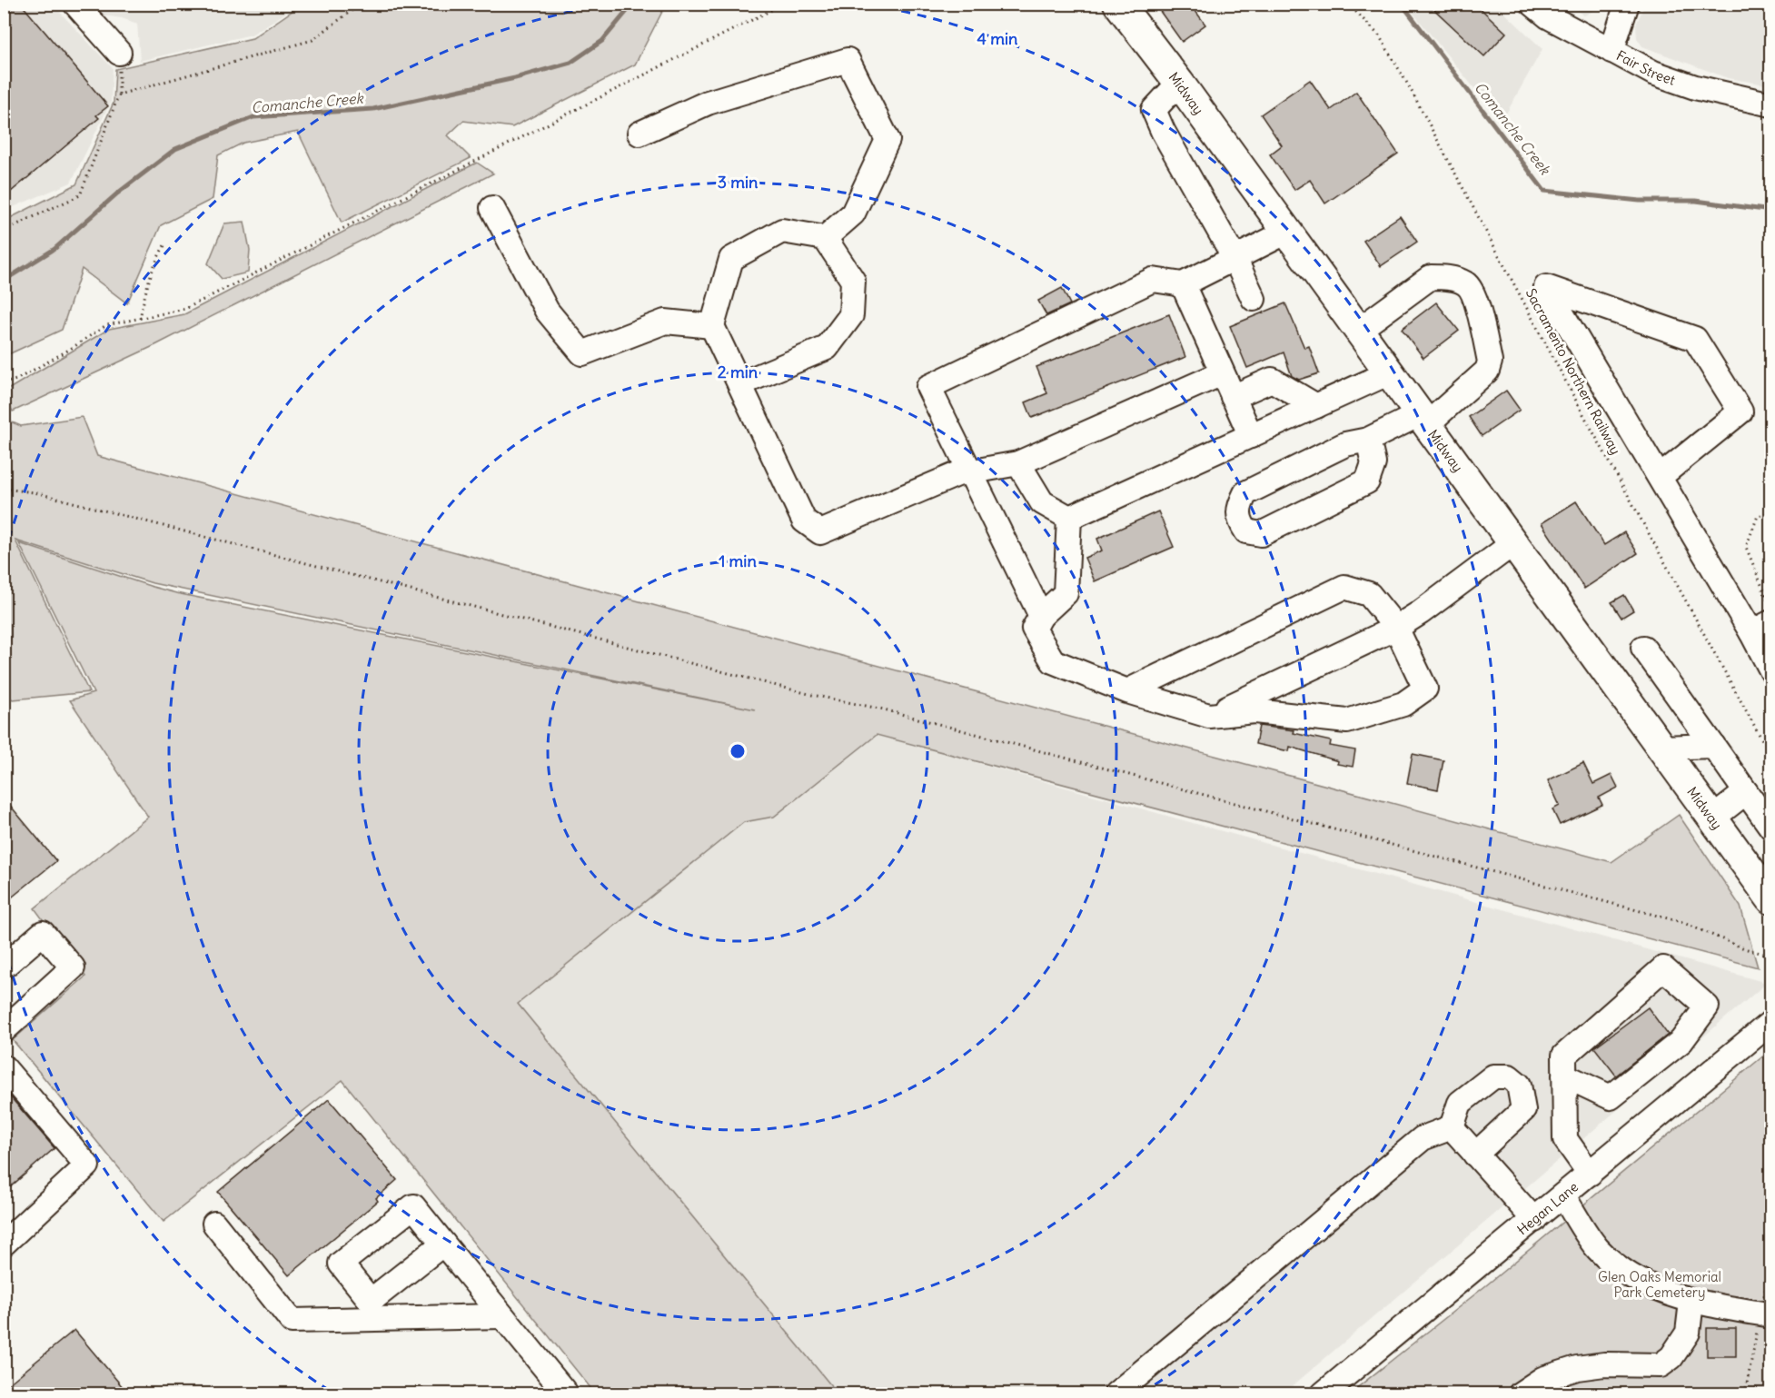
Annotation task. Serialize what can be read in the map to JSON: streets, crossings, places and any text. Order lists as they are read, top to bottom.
{
  "streets": {
    "main road": ["Midway"],
    "street": ["Fair Street", "Hegan Lane"],
    "path": ["Sacramento Northern Railway"]
  },
  "water": ["Comanche Creek"],
  "parks": ["Glen Oaks Memorial Park Cemetery"],
  "rings": [
    "4 min",
    "3 min",
    "2 min",
    "1 min"
  ]
}
